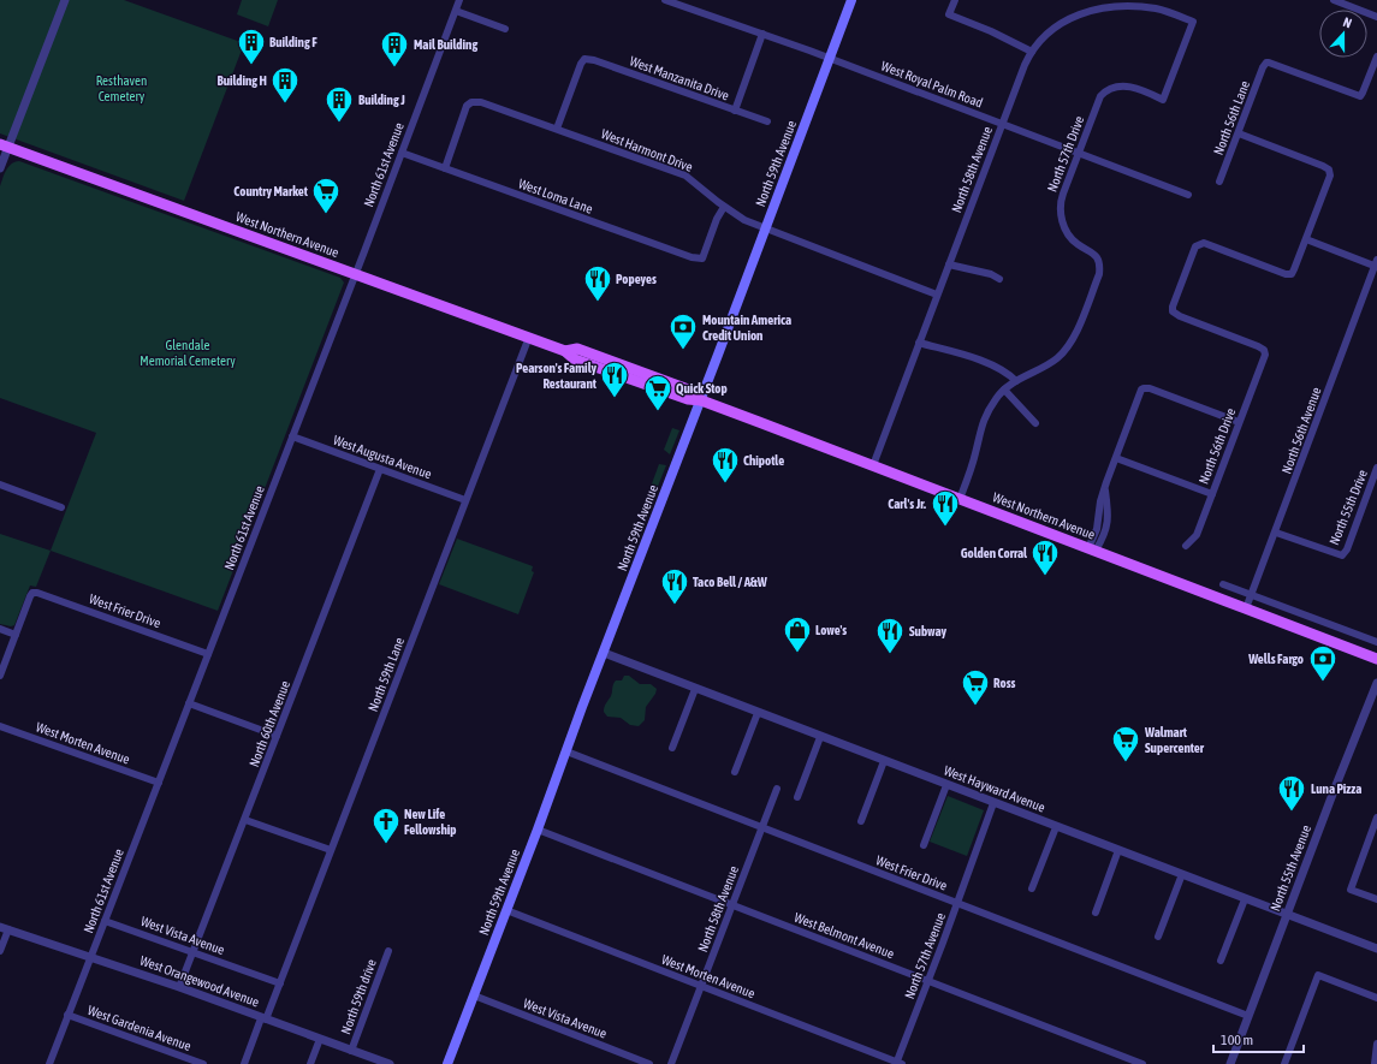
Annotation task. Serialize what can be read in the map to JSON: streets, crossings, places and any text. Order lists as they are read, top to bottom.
{
  "streets": {
    "main road": ["North 59th Avenue", "West Northern Avenue"],
    "street": [
      "West Manzanita Drive",
      "West Royal Palm Road",
      "North 56th Lane",
      "West Harmont Drive",
      "North 57th Drive",
      "North 61st Avenue",
      "North 58th Avenue",
      "West Loma Lane",
      "North 56th Avenue",
      "North 56th Drive",
      "West Augusta Avenue",
      "North 55th Drive",
      "West Frier Drive",
      "North 59th Lane",
      "North 60th Avenue",
      "West Morten Avenue",
      "West Hayward Avenue",
      "North 55th Avenue",
      "West Vista Avenue",
      "West Belmont Avenue",
      "North 57th Avenue",
      "West Orangewood Avenue",
      "North 59th drive",
      "West Gardenia Avenue"
    ]
  },
  "crossings": [
    ["West Manzanita Drive", "West Harmont Drive"],
    ["West Royal Palm Road", "North 57th Drive"],
    ["West Royal Palm Road", "North 59th Avenue"],
    ["West Royal Palm Road", "North 58th Avenue"],
    ["West Harmont Drive", "North 59th Avenue"],
    ["West Harmont Drive", "North 58th Avenue"],
    ["West Harmont Drive", "West Loma Lane"],
    ["North 57th Drive", "North 58th Avenue"],
    ["North 57th Drive", "West Northern Avenue"],
    ["North 59th Avenue", "West Northern Avenue"],
    ["North 59th Avenue", "West Frier Drive"],
    ["North 59th Avenue", "West Morten Avenue"],
    ["North 59th Avenue", "West Hayward Avenue"],
    ["North 59th Avenue", "West Vista Avenue"],
    ["North 59th Avenue", "West Belmont Avenue"],
    ["North 61st Avenue", "West Loma Lane"],
    ["North 61st Avenue", "West Northern Avenue"],
    ["North 61st Avenue", "West Augusta Avenue"],
    ["North 61st Avenue", "West Frier Drive"],
    ["North 61st Avenue", "West Morten Avenue"],
    ["North 61st Avenue", "West Vista Avenue"],
    ["North 61st Avenue", "West Orangewood Avenue"],
    ["North 61st Avenue", "West Gardenia Avenue"],
    ["North 58th Avenue", "West Northern Avenue"],
    ["North 58th Avenue", "West Frier Drive"],
    ["North 58th Avenue", "West Morten Avenue"],
    ["North 58th Avenue", "West Belmont Avenue"],
    ["West Northern Avenue", "North 56th Avenue"],
    ["West Northern Avenue", "North 59th Lane"],
    ["North 56th Avenue", "North 55th Drive"],
    ["West Augusta Avenue", "North 59th Lane"],
    ["West Augusta Avenue", "North 60th Avenue"],
    ["West Frier Drive", "North 55th Avenue"],
    ["West Frier Drive", "North 57th Avenue"],
    ["North 59th Lane", "West Vista Avenue"],
    ["North 59th Lane", "West Orangewood Avenue"],
    ["North 60th Avenue", "West Vista Avenue"],
    ["North 60th Avenue", "West Orangewood Avenue"],
    ["West Morten Avenue", "North 57th Avenue"],
    ["West Hayward Avenue", "North 55th Avenue"],
    ["West Hayward Avenue", "North 57th Avenue"],
    ["West Belmont Avenue", "North 57th Avenue"],
    ["West Orangewood Avenue", "North 59th drive"]
  ],
  "parks": ["Resthaven Cemetery", "Glendale Memorial Cemetery"],
  "places": {
    "building": [
      "Building F",
      "Mail Building",
      "Building H",
      "Building J"
    ],
    "supermarket": [
      "Country Market",
      "Quick Stop",
      "Ross",
      "Walmart Supercenter"
    ],
    "restaurant": [
      "Popeyes",
      "Pearson's Family Restaurant",
      "Chipotle",
      "Carl's Jr.",
      "Golden Corral",
      "Taco Bell / A&W",
      "Subway",
      "Luna Pizza"
    ],
    "bank": ["Mountain America Credit Union", "Wells Fargo"],
    "shop": ["Lowe's"],
    "church": ["New Life Fellowship"]
  },
  "scale_bar": "100 m",
  "north": "top"
}
